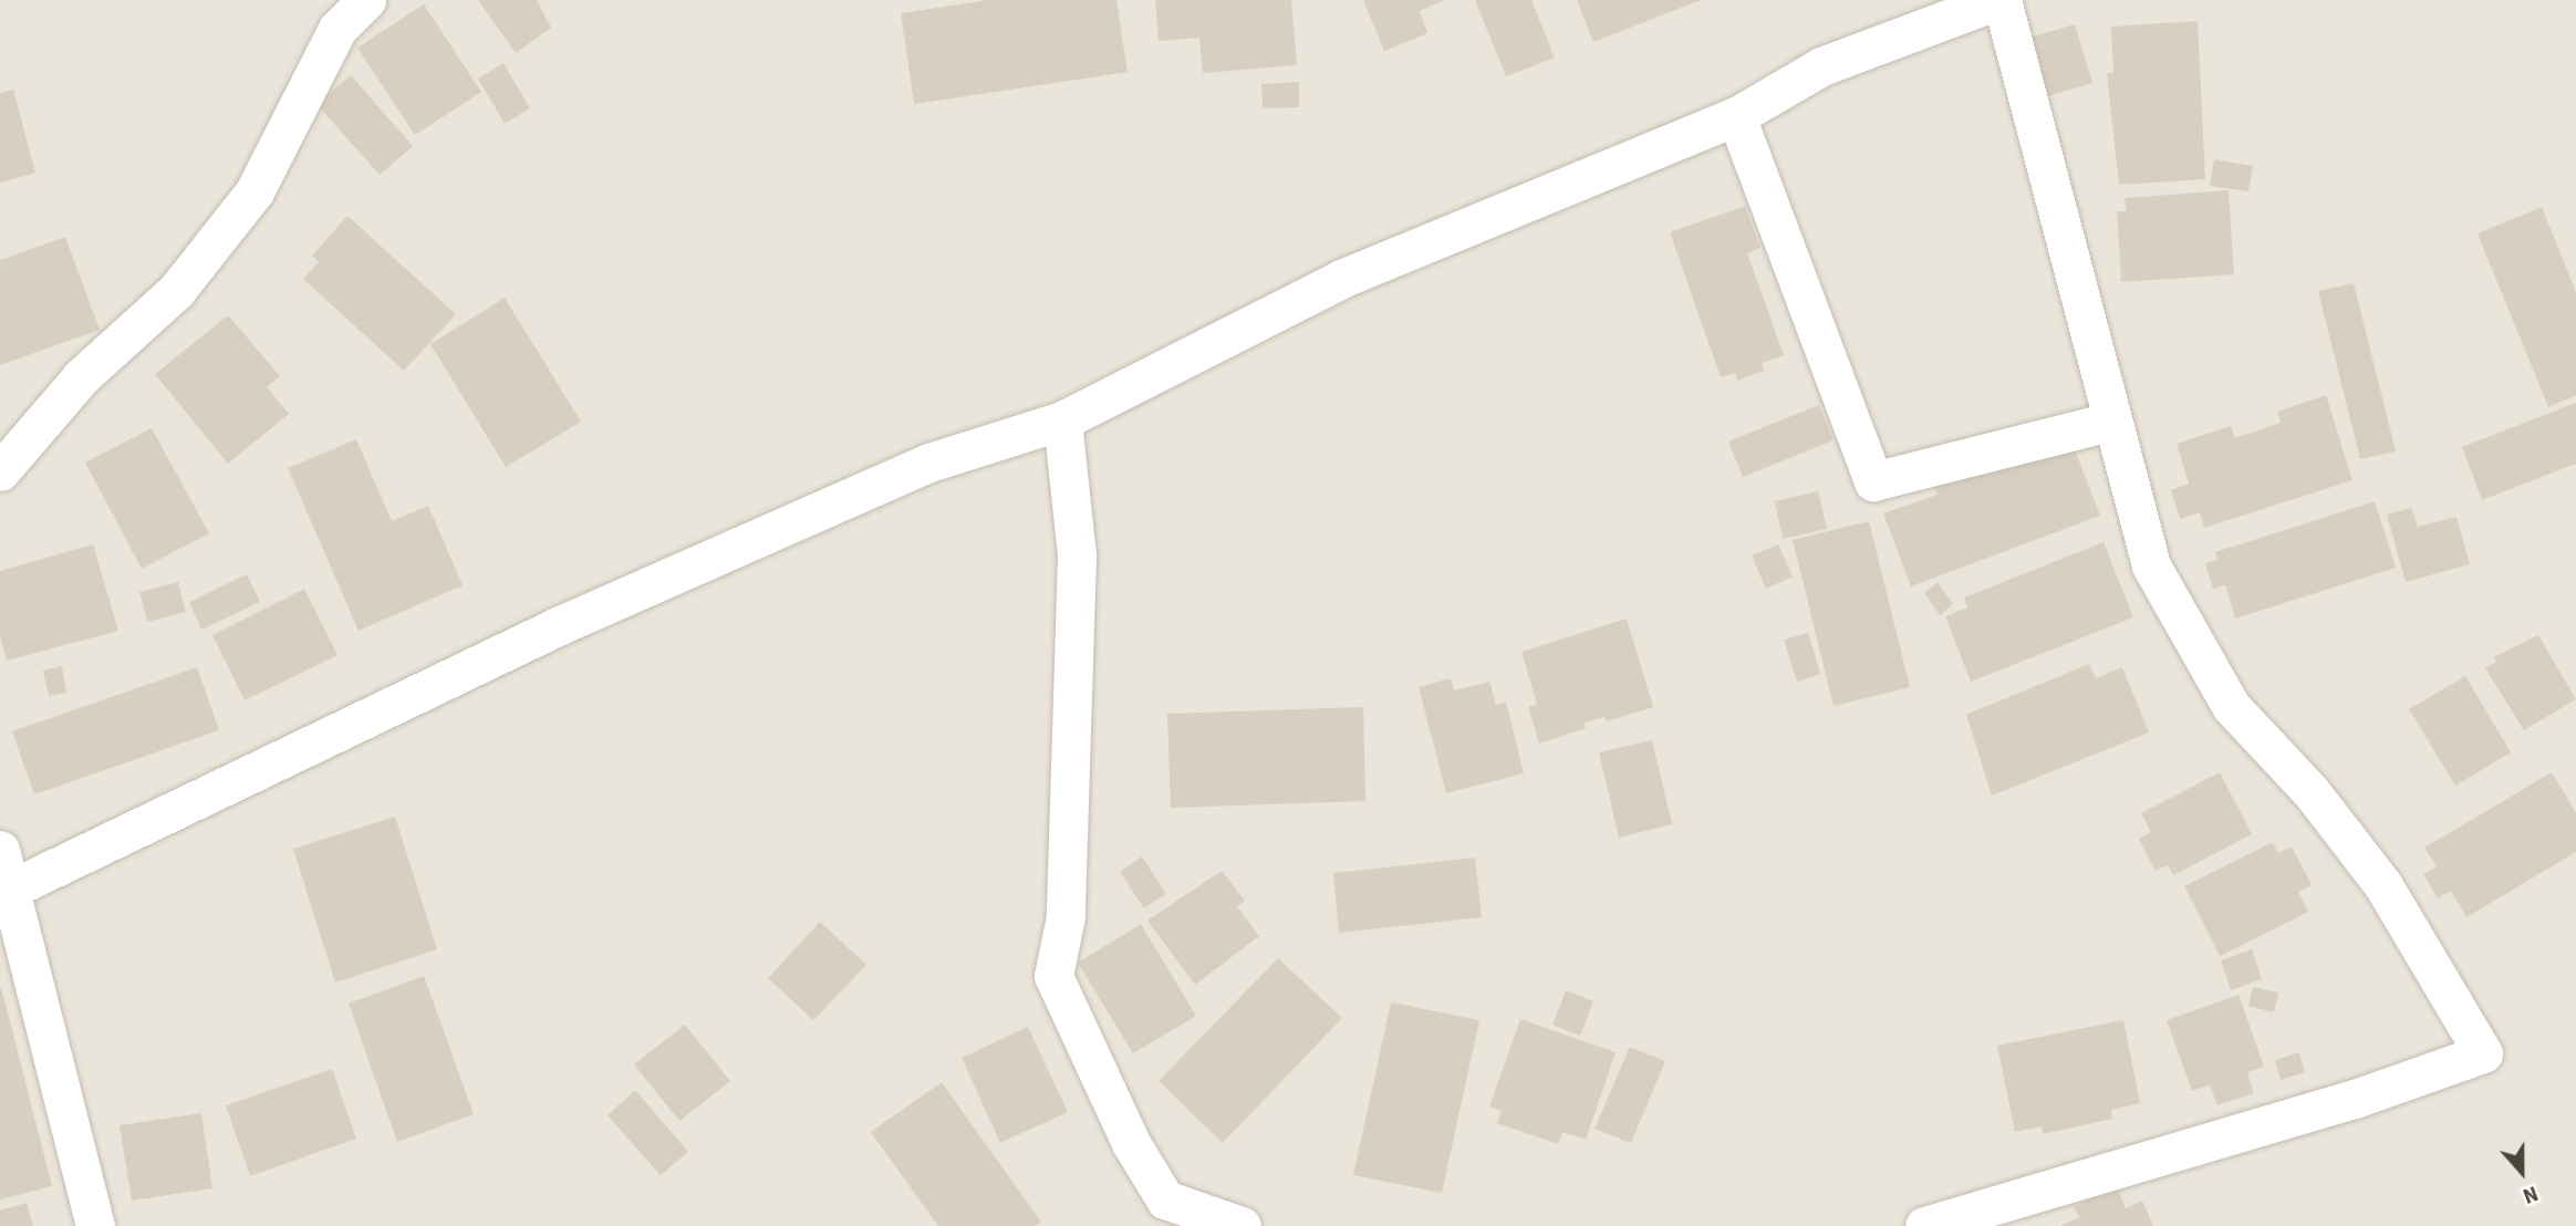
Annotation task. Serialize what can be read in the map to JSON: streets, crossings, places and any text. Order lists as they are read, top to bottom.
{
  "north": "bottom"
}
